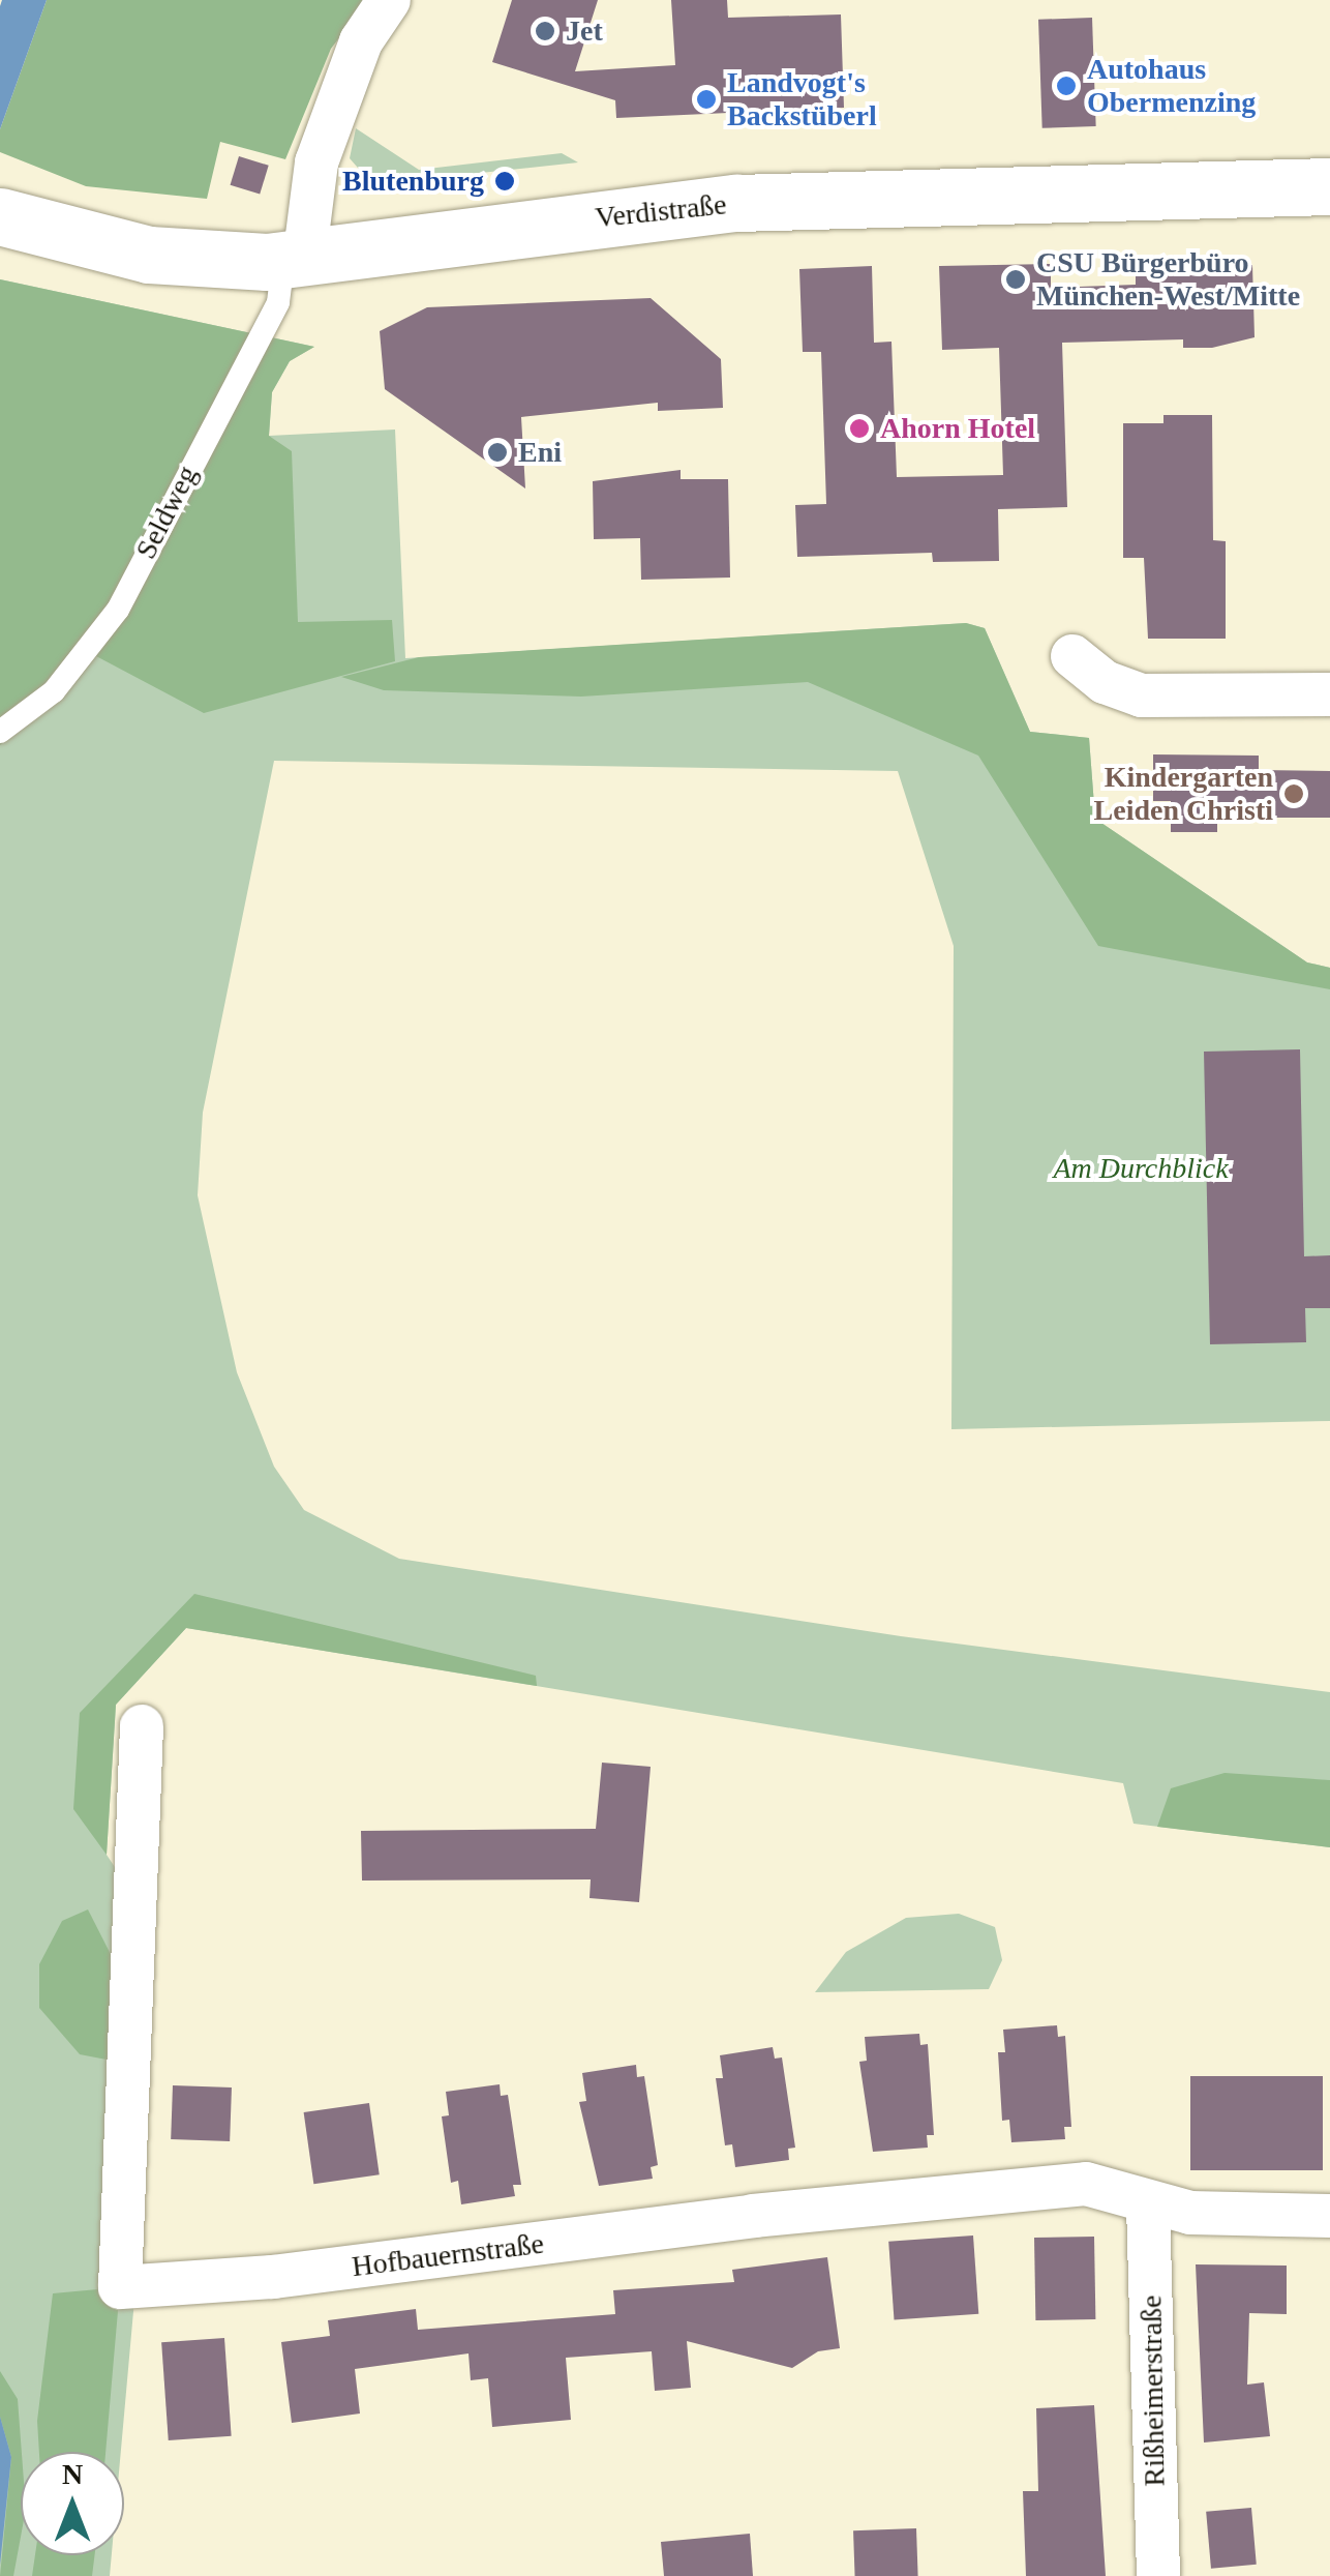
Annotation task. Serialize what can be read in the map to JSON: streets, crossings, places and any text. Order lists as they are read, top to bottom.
{
  "streets": {
    "main road": ["Verdistraße"],
    "street": ["Hofbauernstraße", "Rißheimerstraße"],
    "lane": ["Seldweg"]
  },
  "crossings": [
    ["Verdistraße", "Seldweg"],
    ["Hofbauernstraße", "Rißheimerstraße"]
  ],
  "parks": ["Am Durchblick"],
  "places": [
    "Jet",
    "Autohaus Obermenzing",
    "Landvogt's Backstüberl",
    "Blutenburg",
    "CSU Bürgerbüro München-West/Mitte",
    "Ahorn Hotel",
    "Eni",
    "Kindergarten Leiden Christi"
  ],
  "north": "top"
}
